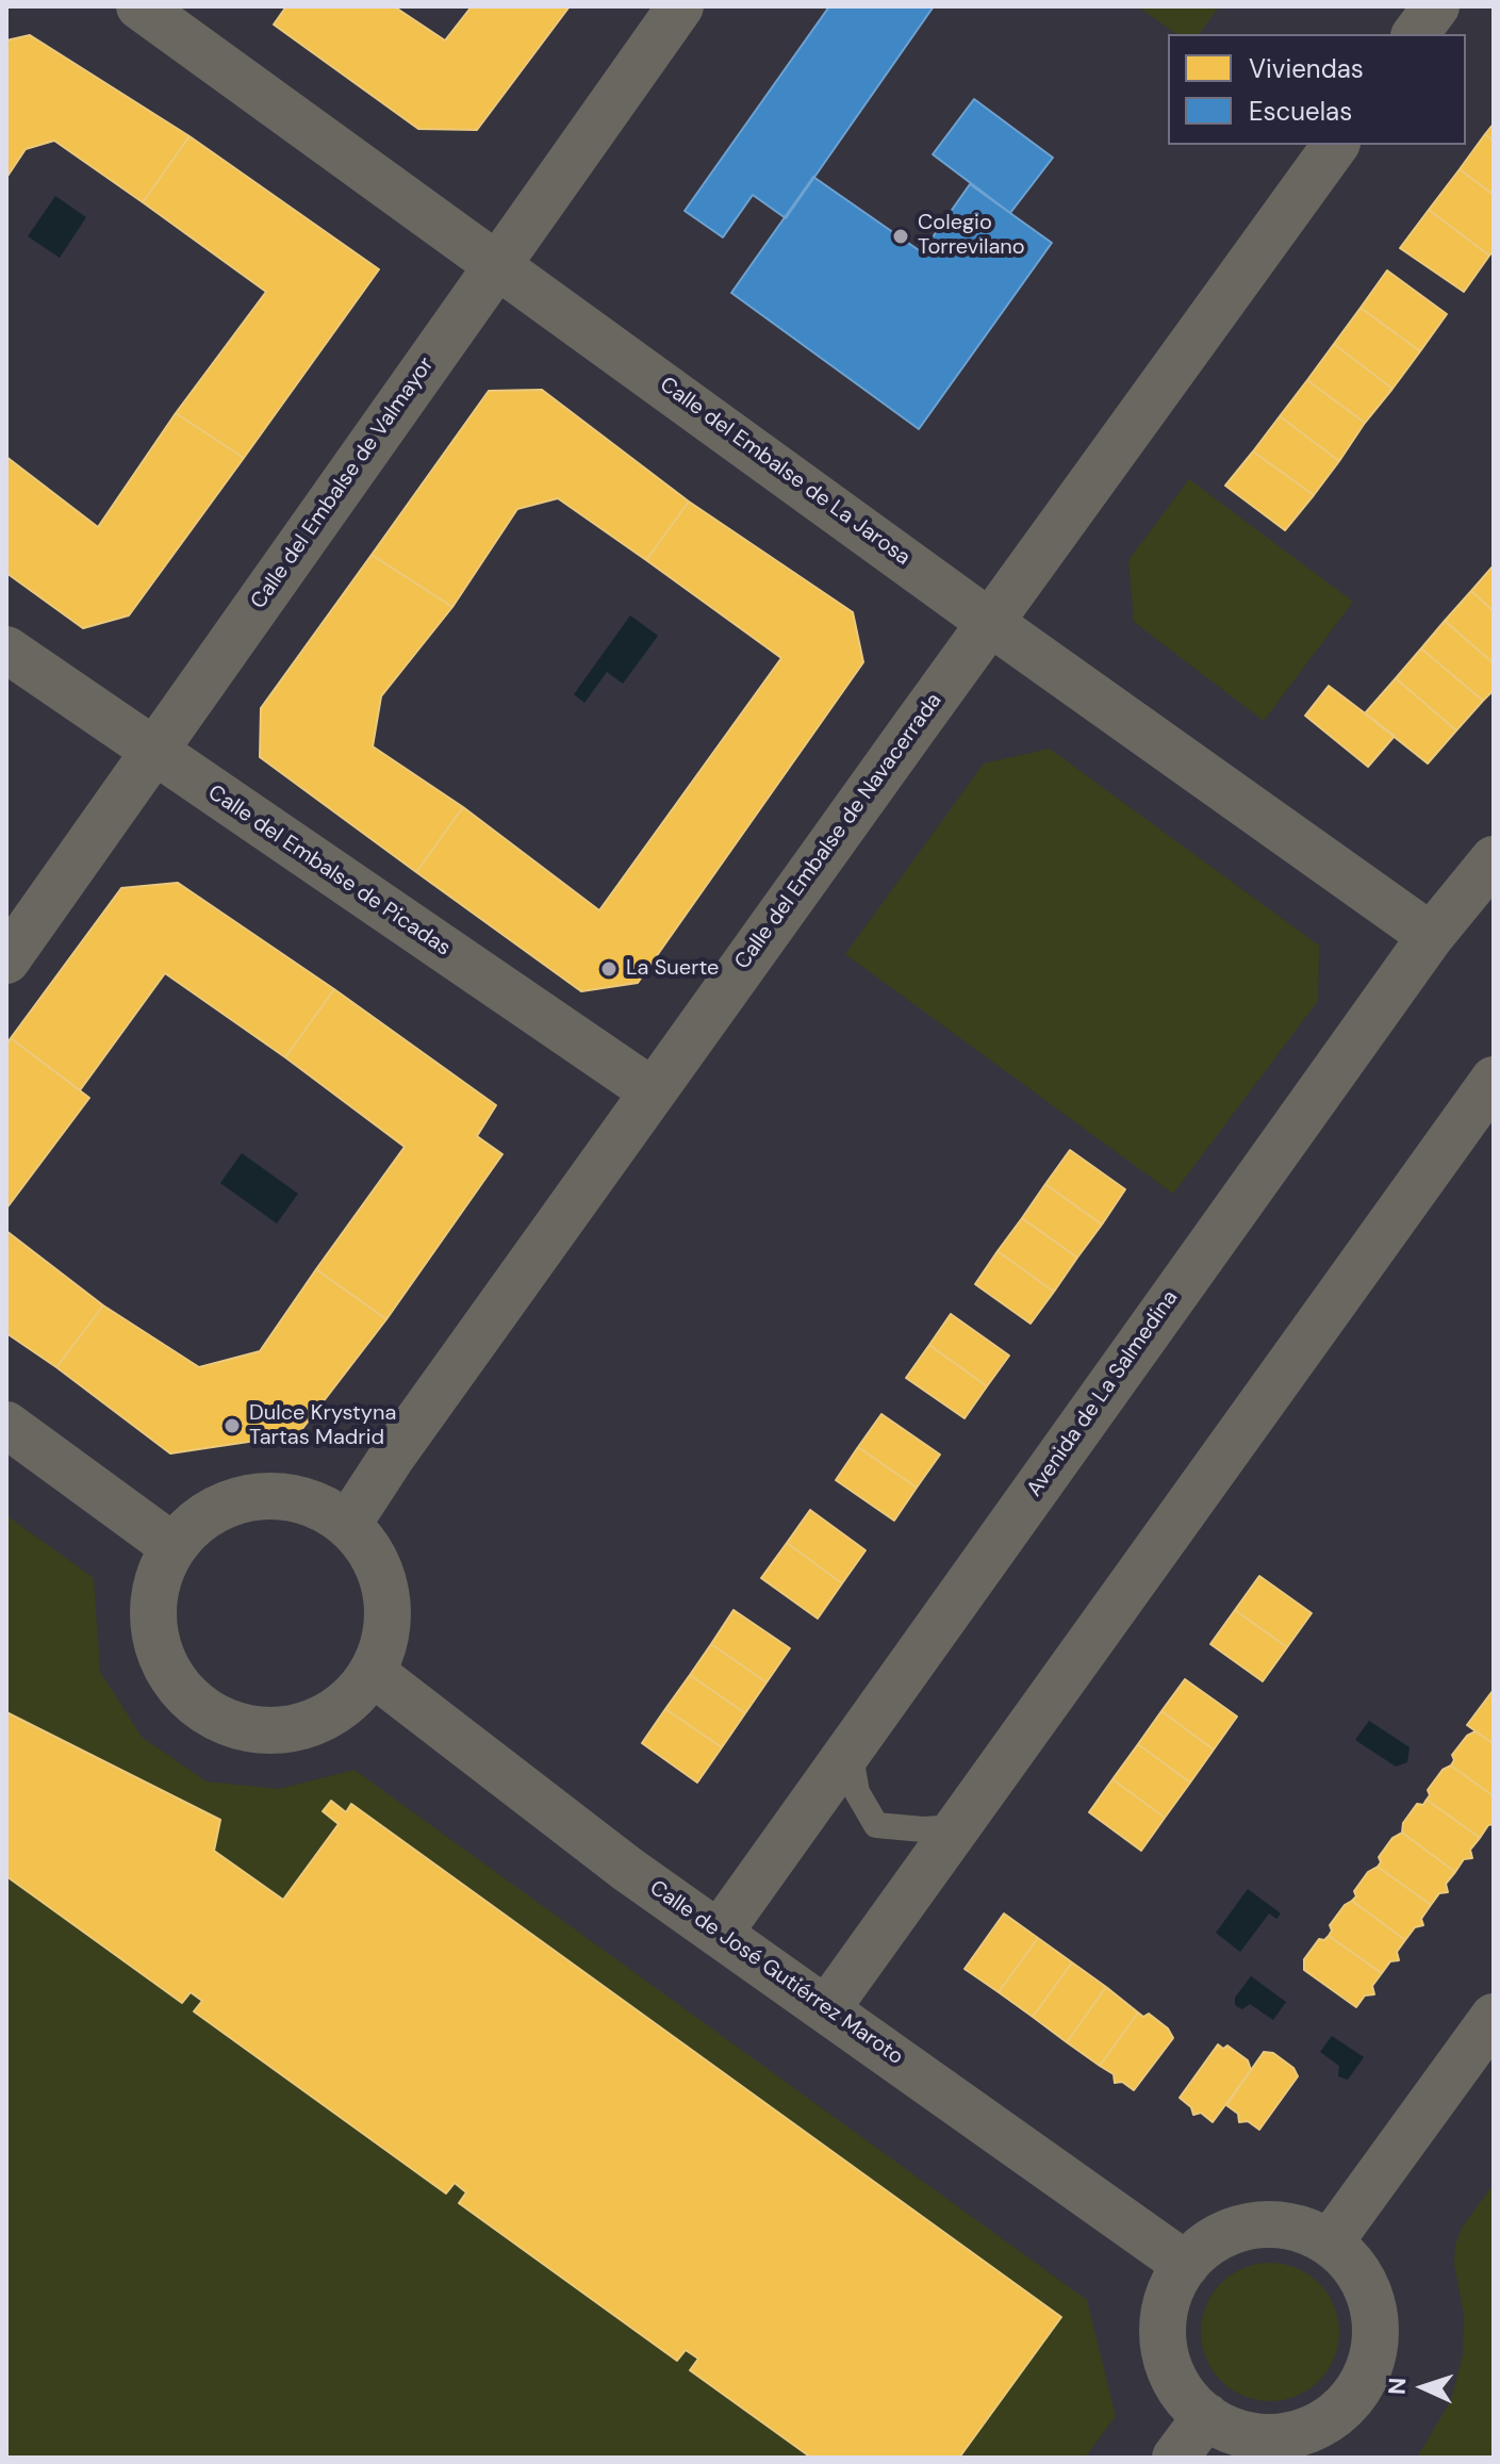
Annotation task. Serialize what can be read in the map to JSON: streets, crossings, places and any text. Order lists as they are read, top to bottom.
{
  "streets": {
    "street": [
      "Calle del Embalse de La Jarosa",
      "Calle del Embalse de Valmayor",
      "Calle del Embalse de Navacerrada",
      "Calle del Embalse de Picadas",
      "Avenida de La Salmedina",
      "Calle de José Gutiérrez Maroto"
    ]
  },
  "crossings": [
    ["Calle del Embalse de La Jarosa", "Calle del Embalse de Valmayor"],
    ["Calle del Embalse de La Jarosa", "Calle del Embalse de Navacerrada"],
    ["Calle del Embalse de La Jarosa", "Avenida de La Salmedina"],
    ["Calle del Embalse de Valmayor", "Calle del Embalse de Picadas"],
    ["Calle del Embalse de Navacerrada", "Calle del Embalse de Picadas"],
    ["Calle del Embalse de Navacerrada", "Calle de José Gutiérrez Maroto"],
    ["Avenida de La Salmedina", "Calle de José Gutiérrez Maroto"]
  ],
  "places": ["Colegio Torrevilano", "La Suerte", "Dulce Krystyna Tartas Madrid"],
  "legend": ["Viviendas", "Escuelas"],
  "north": "left"
}
